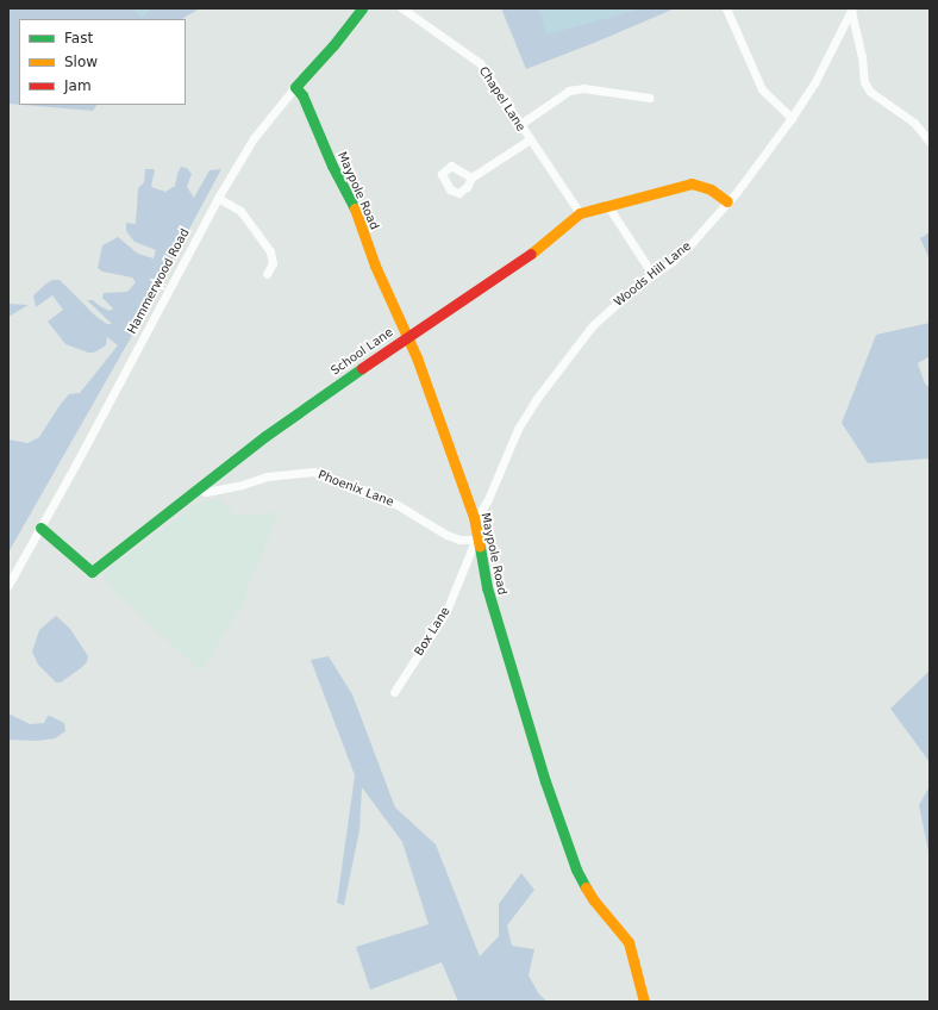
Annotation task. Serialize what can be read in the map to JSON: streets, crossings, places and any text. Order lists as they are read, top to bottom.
{
  "streets": {
    "street": [
      "Chapel Lane",
      "Maypole Road",
      "Woods Hill Lane",
      "Hammerwood Road",
      "School Lane",
      "Phoenix Lane",
      "Box Lane"
    ]
  },
  "crossings": [
    ["Chapel Lane", "School Lane"],
    ["Maypole Road", "Woods Hill Lane"],
    ["Maypole Road", "Hammerwood Road"],
    ["Maypole Road", "School Lane"],
    ["Maypole Road", "Phoenix Lane"],
    ["Maypole Road", "Box Lane"],
    ["Woods Hill Lane", "School Lane"],
    ["Hammerwood Road", "School Lane"],
    ["School Lane", "Phoenix Lane"],
    ["Phoenix Lane", "Box Lane"]
  ],
  "legend": ["Fast", "Slow", "Jam"]
}
